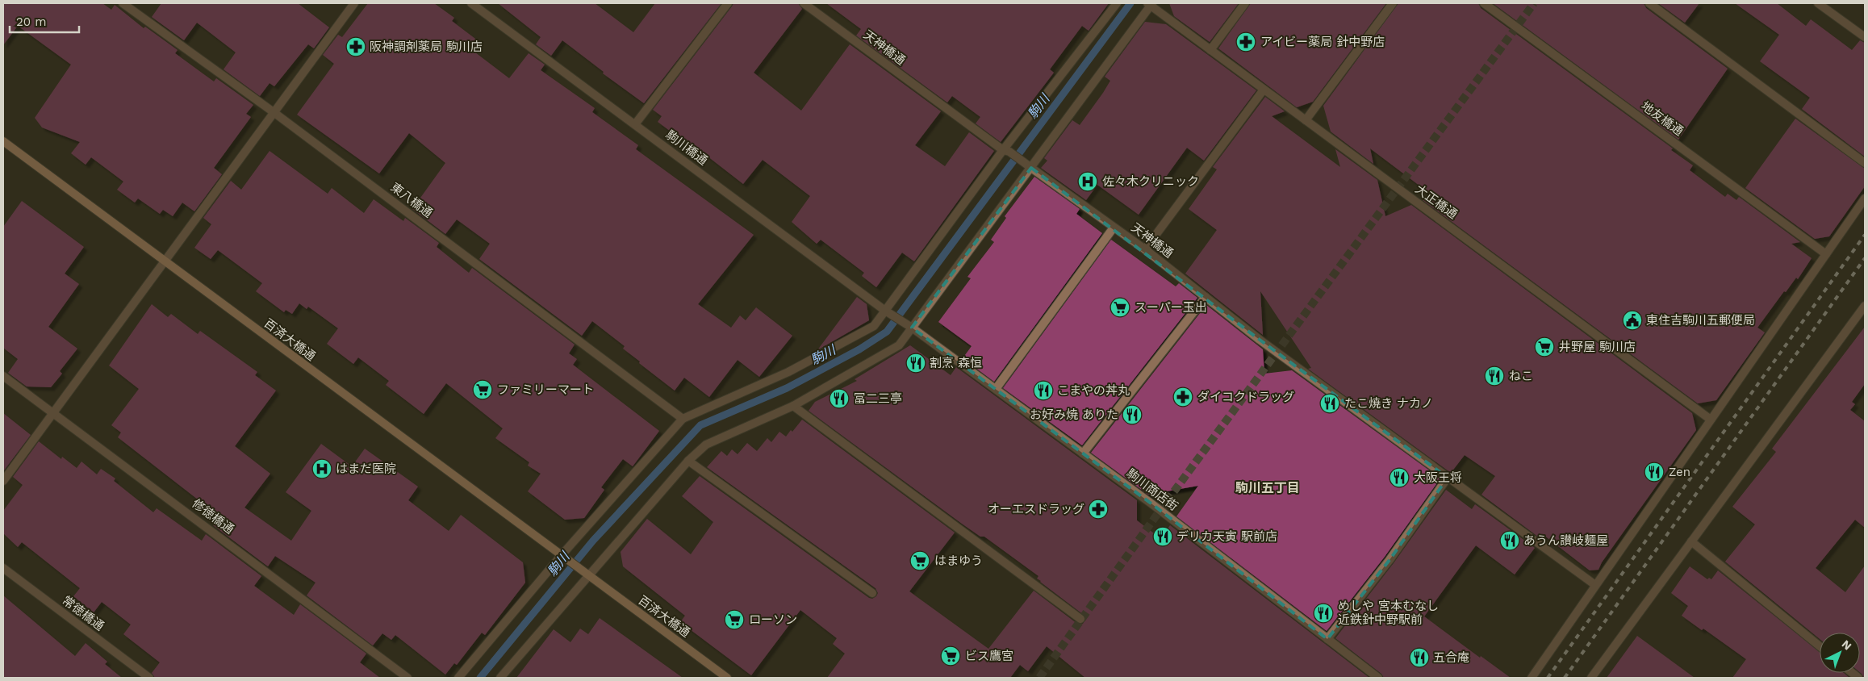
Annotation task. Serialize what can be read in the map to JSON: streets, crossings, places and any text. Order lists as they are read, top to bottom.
{
  "streets": {
    "street": [
      "天神橋通",
      "地友橋通",
      "駒川橋通",
      "東八橋通",
      "大正橋通",
      "百済大橋通",
      "駒川商店街",
      "修徳橋通",
      "常徳橋通"
    ]
  },
  "crossings": [
    ["駒川橋通", "駒川商店街"]
  ],
  "districts": ["駒川五丁目"],
  "water": ["駒川"],
  "places": {
    "pharmacy": [
      "アイビー薬局 針中野店",
      "阪神調剤薬局 駒川店",
      "ダイコクドラッグ",
      "オーエスドラッグ"
    ],
    "hospital": ["佐々木クリニック", "はまだ医院"],
    "supermarket": [
      "スーパー玉出",
      "井野屋 駒川店",
      "ファミリーマート",
      "はまゆう",
      "ローソン",
      "ビス鷹宮"
    ],
    "public building": ["東住吉駒川五郵便局"],
    "restaurant": [
      "割烹 森恒",
      "ねこ",
      "こまやの丼丸",
      "冨二三亭",
      "たこ焼き ナカノ",
      "お好み焼 ありた",
      "Zen",
      "大阪王将",
      "デリカ天寅 駅前店",
      "あうん讃岐麺屋",
      "めしや 宮本むなし 近鉄針中野駅前",
      "五合庵"
    ]
  },
  "scale_bar": "20 m",
  "north": "top right"
}
